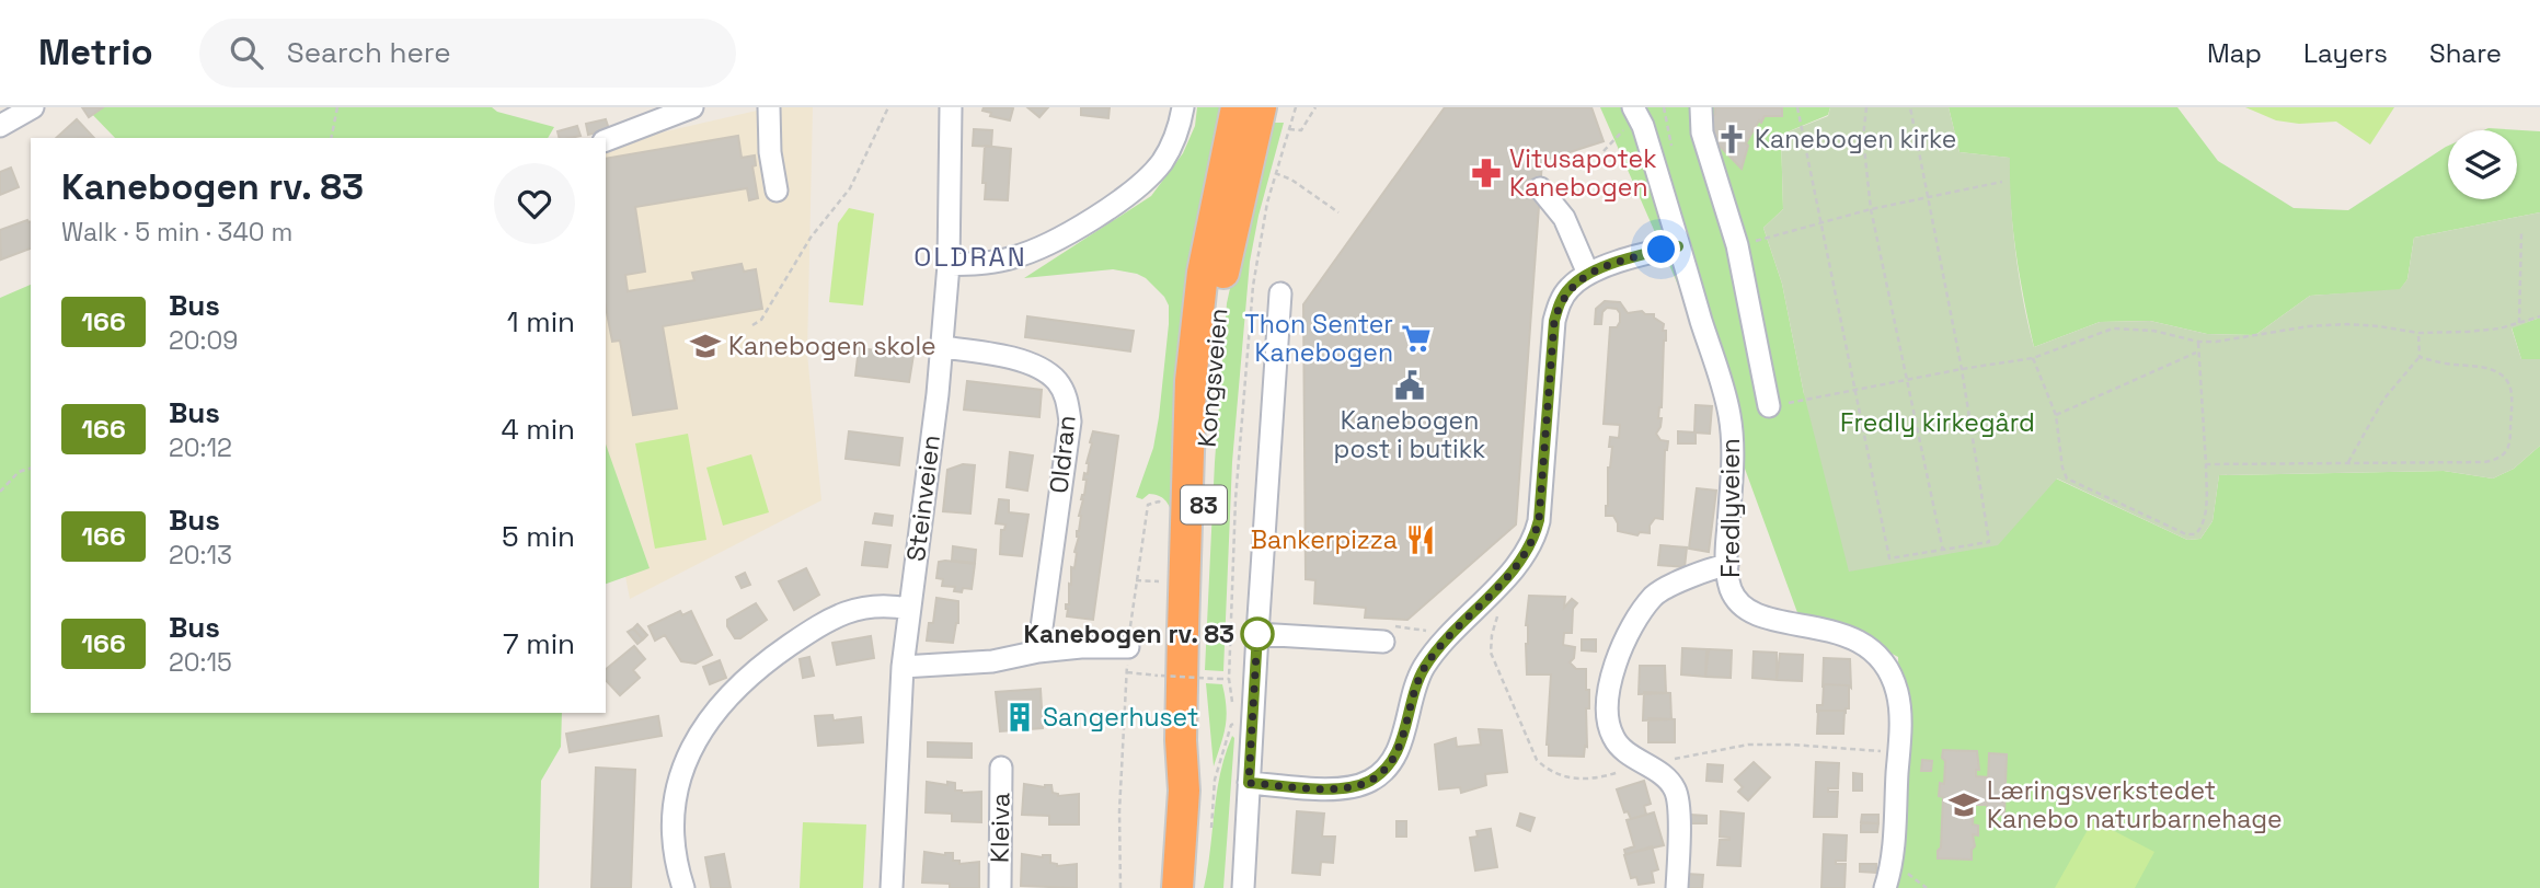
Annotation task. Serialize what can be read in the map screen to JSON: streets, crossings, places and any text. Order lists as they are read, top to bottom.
{
  "streets": {
    "highway": ["Kongsveien", "83"],
    "street": [
      "Oldran",
      "Steinveien",
      "Fredlyveien",
      "Kleiva"
    ]
  },
  "crossings": [
    ["Oldran", "Steinveien"]
  ],
  "districts": ["OLDRAN"],
  "parks": ["Fredly kirkegård"],
  "places": {
    "church": ["Kanebogen kirke"],
    "pharmacy": ["Vitusapotek Kanebogen"],
    "supermarket": ["Thon Senter Kanebogen"],
    "school or university": ["Kanebogen skole", "Læringsverkstedet Kanebo naturbarnehage"],
    "public building": ["Kanebogen post i butikk"],
    "restaurant": ["Bankerpizza"],
    "other": ["Kanebogen rv. 83"],
    "building": ["Sangerhuset"]
  },
  "lines": ["bus line 166"],
  "page": {
    "header": "Metrio",
    "search": "Search here",
    "nav": ["Map", "Layers", "Share"],
    "heading": ["Kanebogen rv. 83", "Walk · 5 min · 340 m"],
    "list": [
      {
        "mark": "166",
        "name": "Bus",
        "note": "20:09",
        "value": "1 min"
      },
      {
        "mark": "166",
        "name": "Bus",
        "note": "20:12",
        "value": "4 min"
      },
      {
        "mark": "166",
        "name": "Bus",
        "note": "20:13",
        "value": "5 min"
      },
      {
        "mark": "166",
        "name": "Bus",
        "note": "20:15",
        "value": "7 min"
      }
    ]
  }
}
